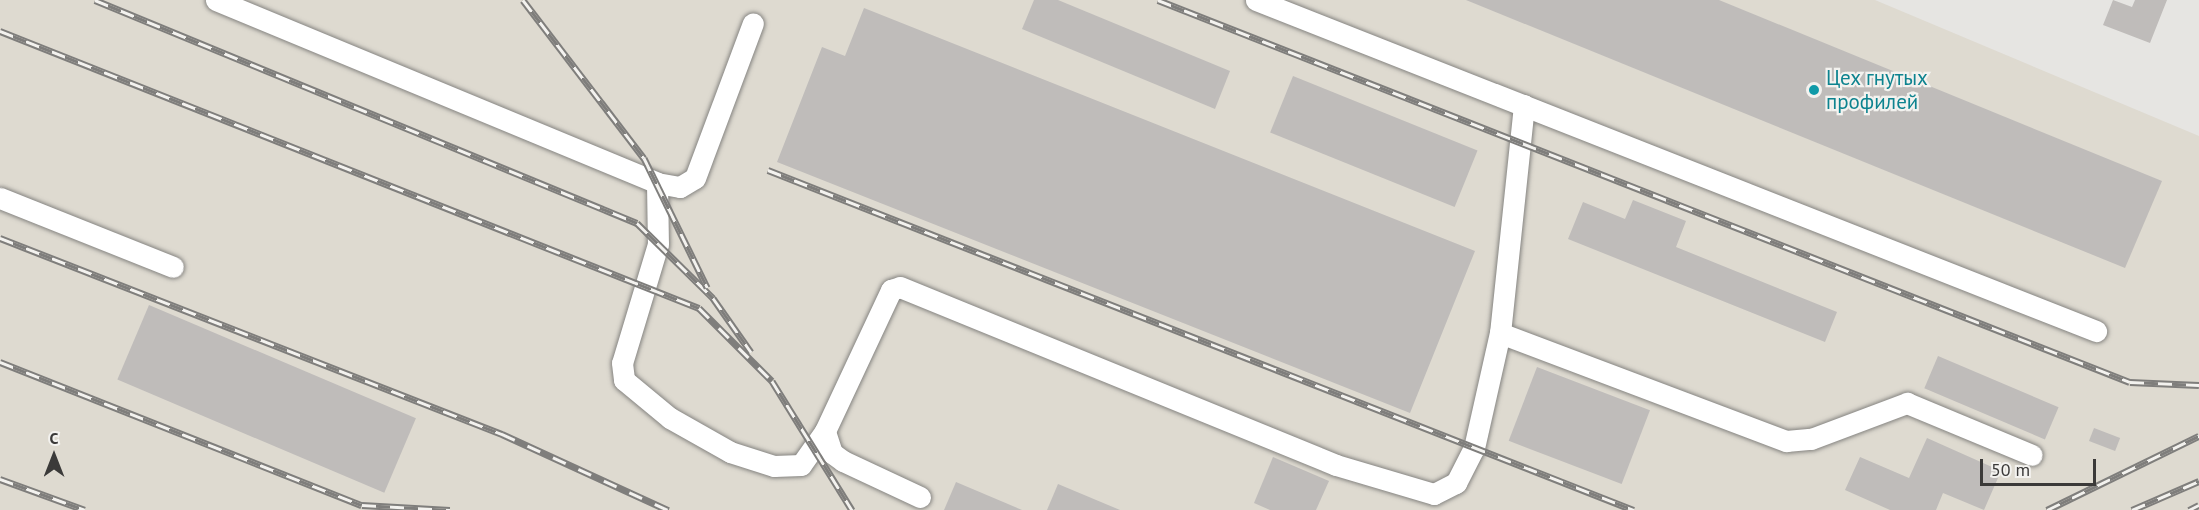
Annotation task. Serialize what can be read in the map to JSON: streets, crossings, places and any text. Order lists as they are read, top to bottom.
{
  "places": ["Цех гнутых профилей"],
  "scale_bar": "50 m",
  "north": "top"
}
